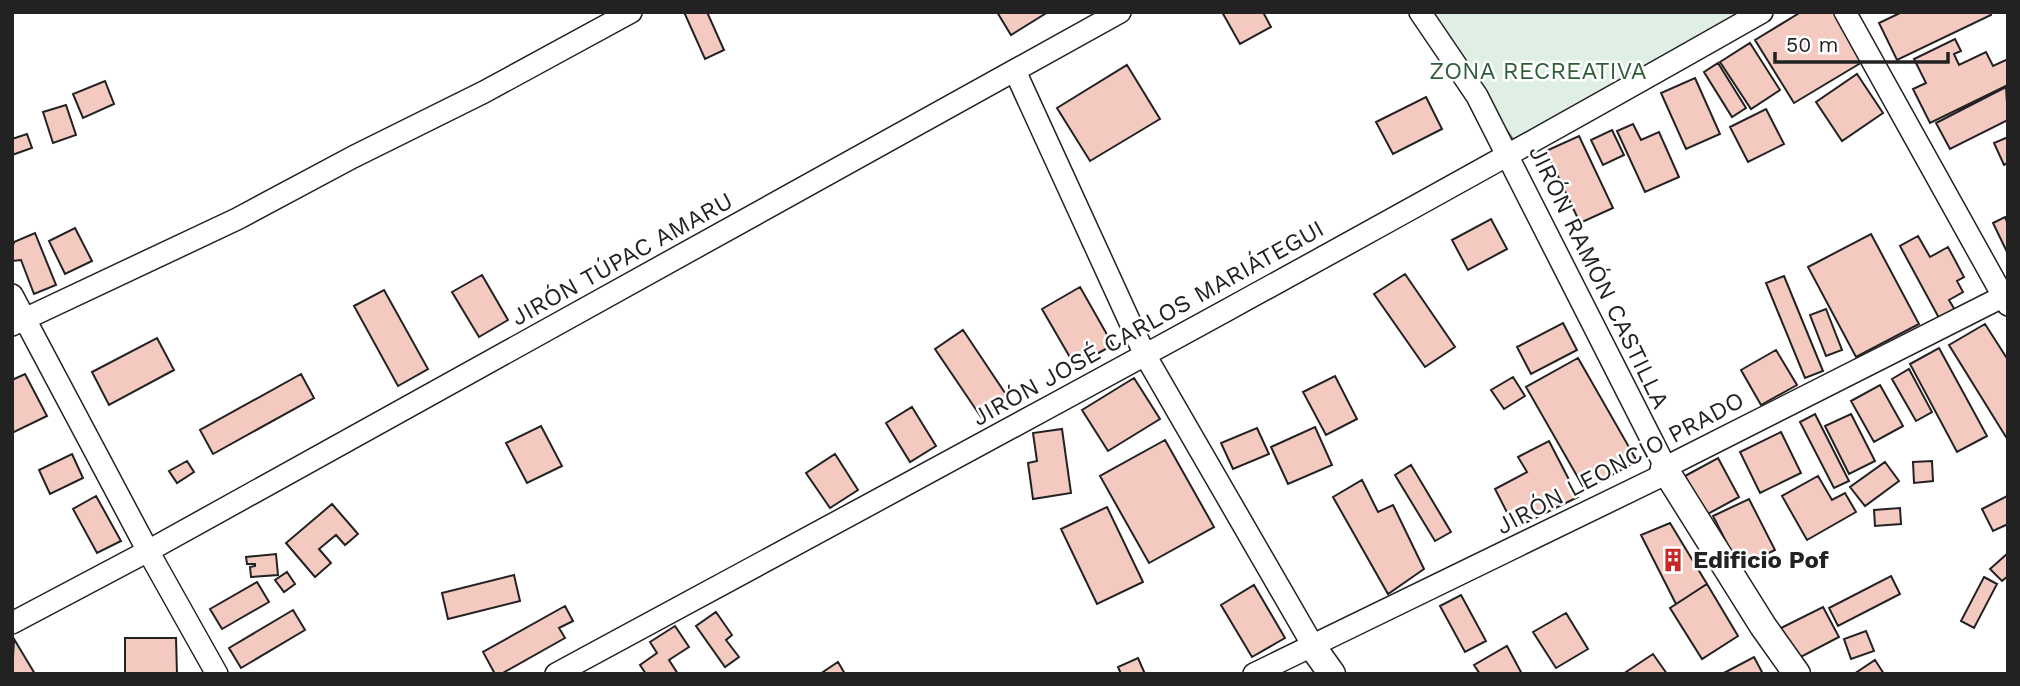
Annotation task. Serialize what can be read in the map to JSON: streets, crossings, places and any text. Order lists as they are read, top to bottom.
{
  "streets": {
    "street": [
      "JIRÓN TÚPAC AMARU",
      "JIRÓN RAMÓN CASTILLA",
      "JIRÓN JOSÉ CARLOS MARIÁTEGUI",
      "JIRÓN LEONCIO PRADO"
    ]
  },
  "crossings": [
    ["JIRÓN RAMÓN CASTILLA", "JIRÓN JOSÉ CARLOS MARIÁTEGUI"],
    ["JIRÓN RAMÓN CASTILLA", "JIRÓN LEONCIO PRADO"]
  ],
  "parks": ["ZONA RECREATIVA"],
  "places": {
    "building": ["Edificio Pof"]
  },
  "scale_bar": "50 m"
}
